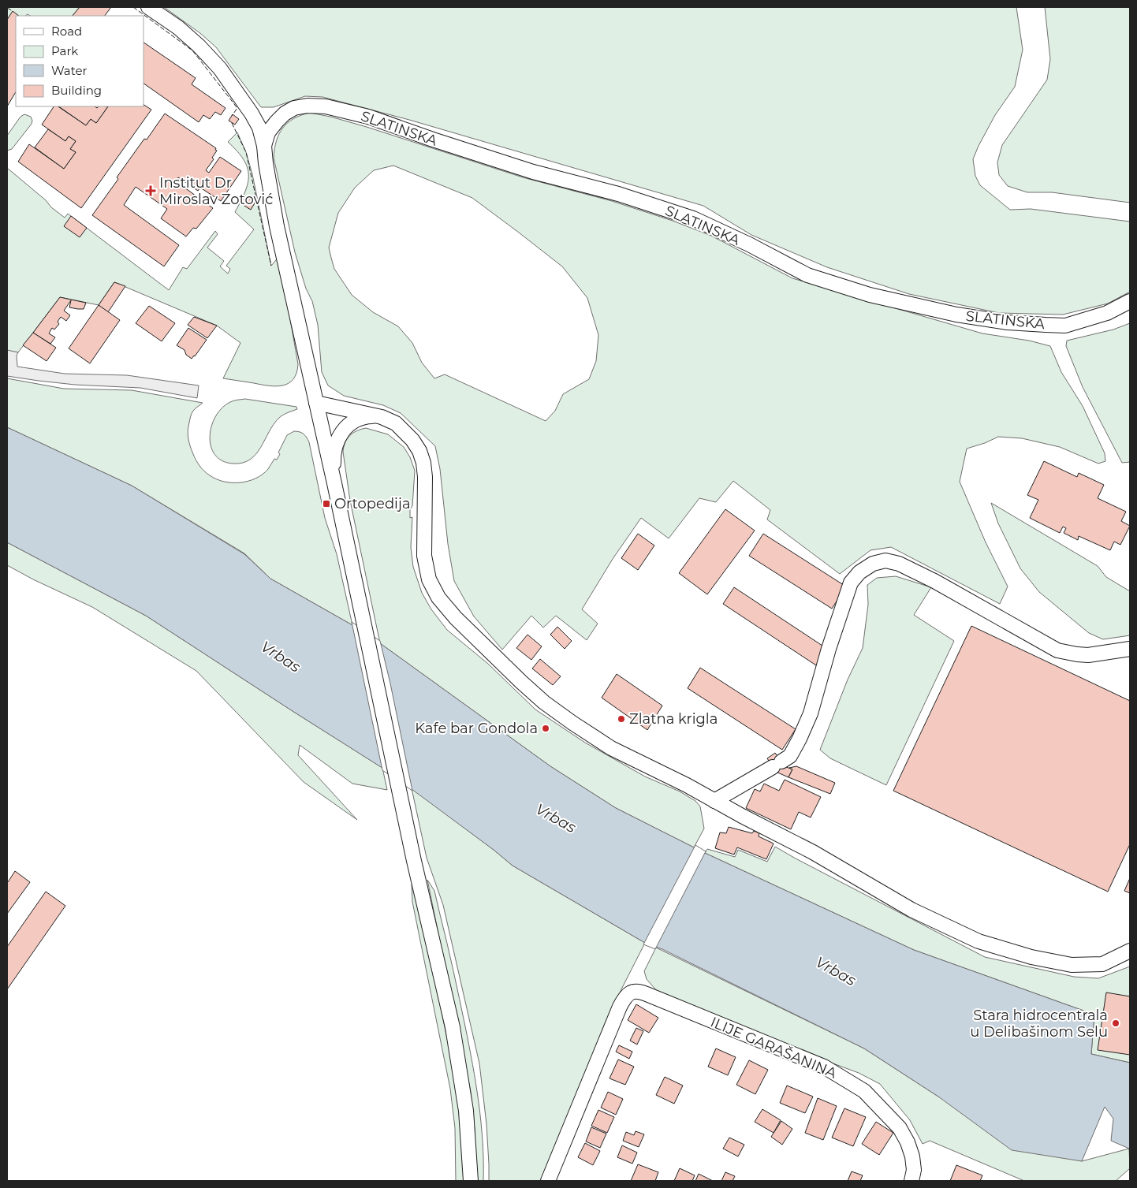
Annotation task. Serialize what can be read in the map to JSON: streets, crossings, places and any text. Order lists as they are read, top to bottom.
{
  "streets": {
    "street": ["SLATINSKA", "ILIJE GARAŠANINA"]
  },
  "water": ["Vrbas"],
  "places": {
    "health": ["Institut Dr Miroslav Zotović"],
    "transit": ["Ortopedija"],
    "other": ["Zlatna krigla", "Kafe bar Gondola", "Stara hidrocentrala u Delibašinom Selu"]
  },
  "legend": [
    "Road",
    "Park",
    "Water",
    "Building"
  ]
}
